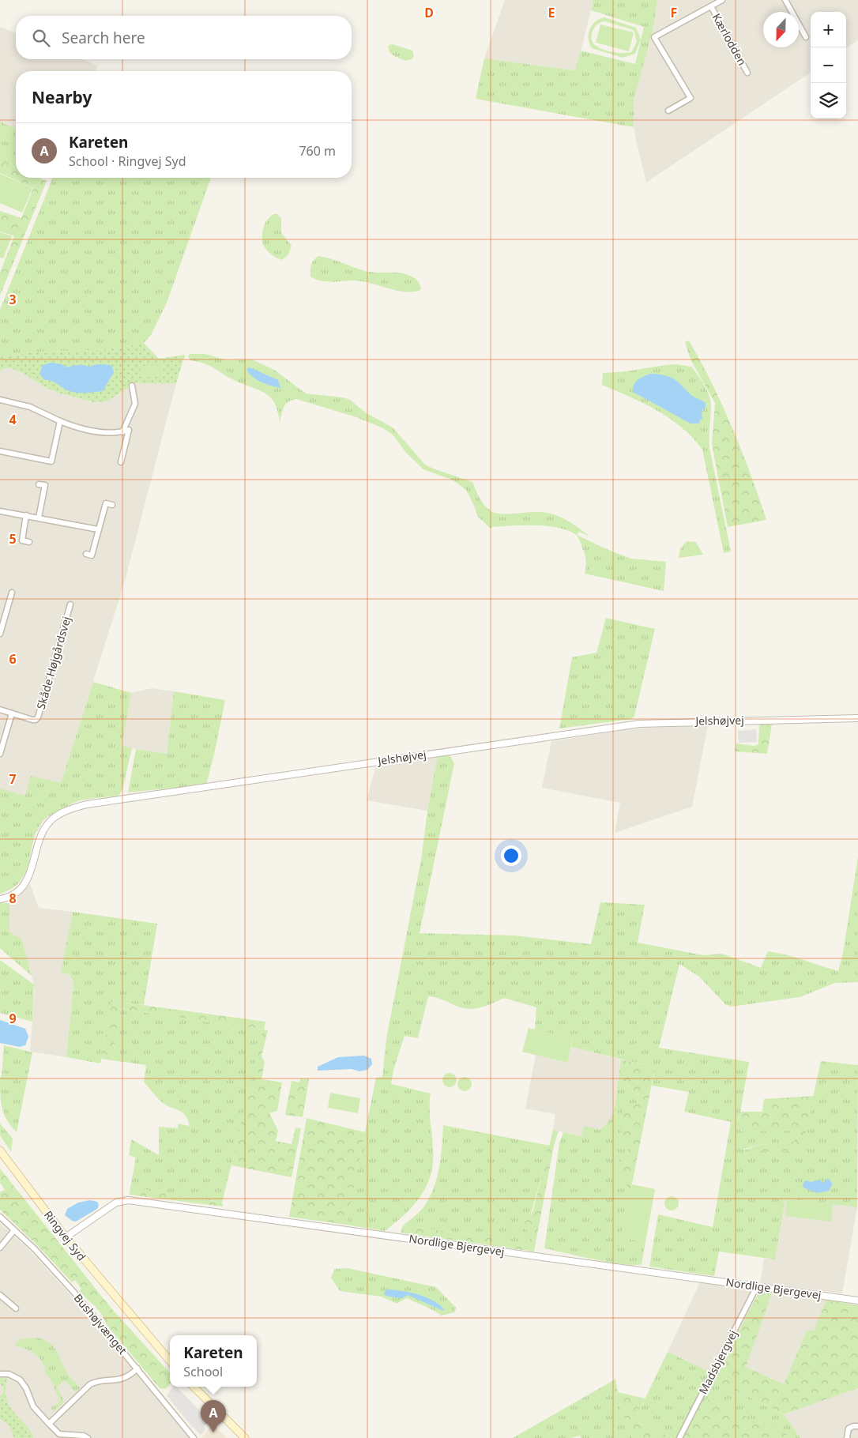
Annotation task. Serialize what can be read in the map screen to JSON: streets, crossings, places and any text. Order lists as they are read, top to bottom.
{
  "streets": {
    "main road": ["Ringvej Syd"],
    "street": [
      "Kærlodden",
      "Skåde Højgårdsvej",
      "Jelshøjvej",
      "Nordlige Bjergevej",
      "Bushøjvænget",
      "Madsbjergvej"
    ]
  },
  "crossings": [
    ["Ringvej Syd", "Nordlige Bjergevej"],
    ["Nordlige Bjergevej", "Madsbjergvej"]
  ],
  "north": "bottom",
  "page": {
    "map_buttons": ["+", "−"],
    "search": "Search here",
    "heading": "Nearby",
    "list": [
      {
        "mark": "A",
        "name": "Kareten",
        "note": "School · Ringvej Syd",
        "value": "760 m"
      }
    ],
    "popup": ["Kareten", "School"],
    "pins": "A"
  },
  "grid": {
    "columns": ["D", "E", "F"],
    "rows": [
      "3",
      "4",
      "5",
      "6",
      "7",
      "8",
      "9"
    ]
  }
}
